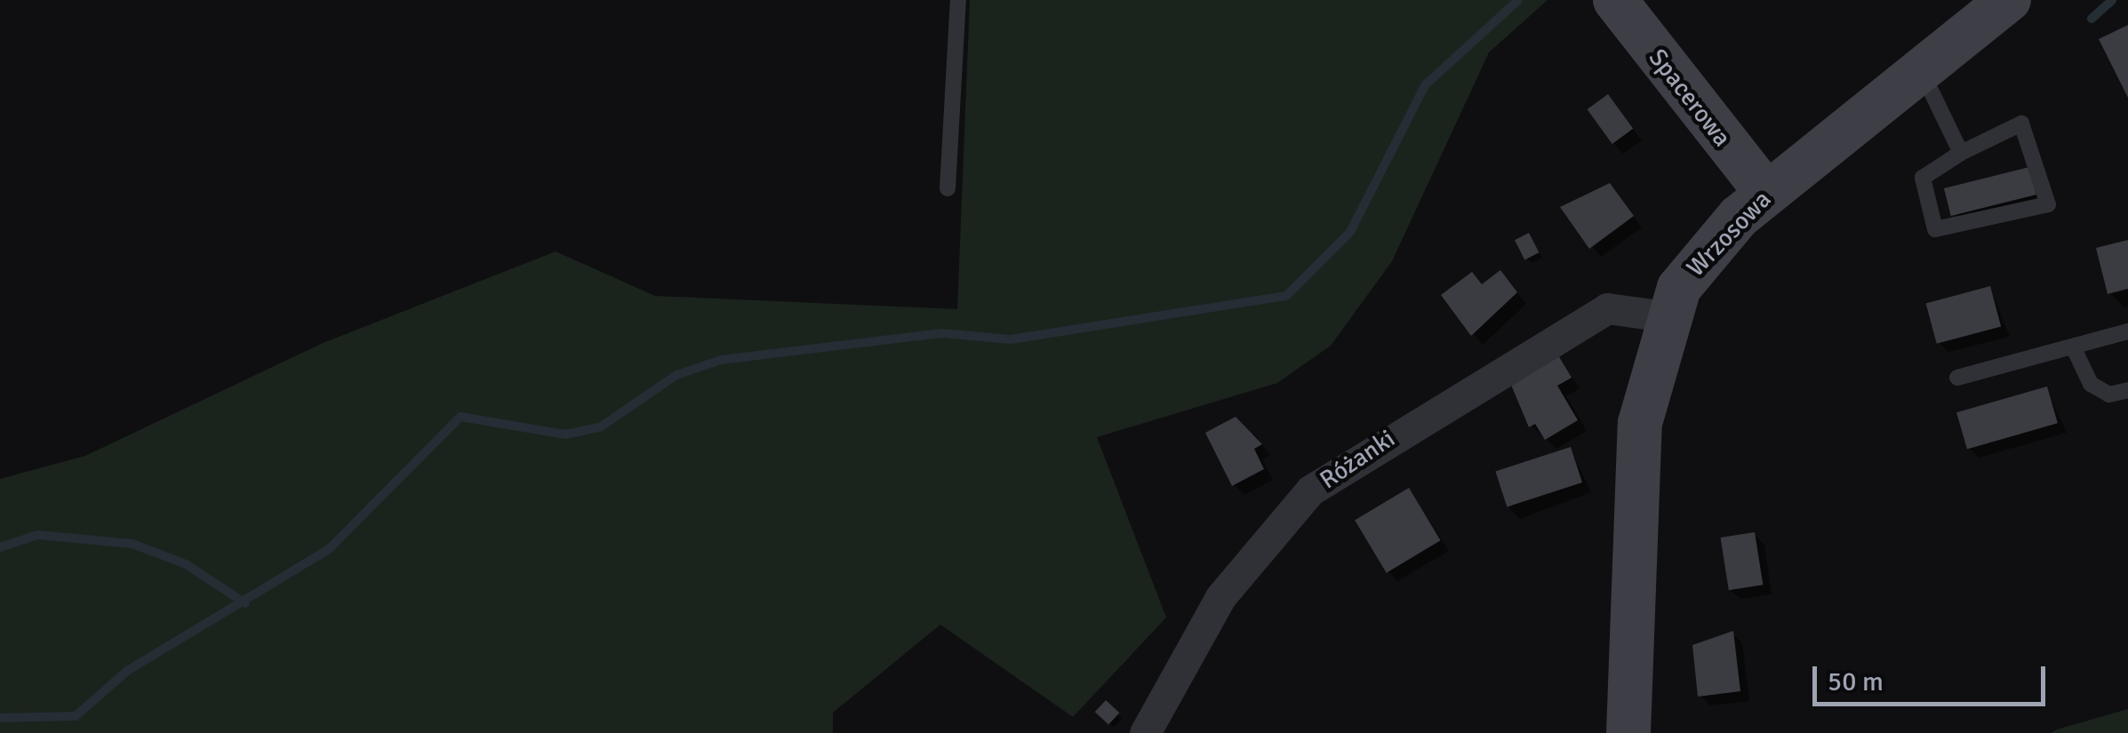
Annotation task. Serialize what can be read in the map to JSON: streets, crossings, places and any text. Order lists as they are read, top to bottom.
{
  "streets": {
    "street": ["Spacerowa", "Wrzosowa", "Różanki"]
  },
  "crossings": [
    ["Spacerowa", "Wrzosowa"],
    ["Wrzosowa", "Różanki"]
  ],
  "scale_bar": "50 m"
}
